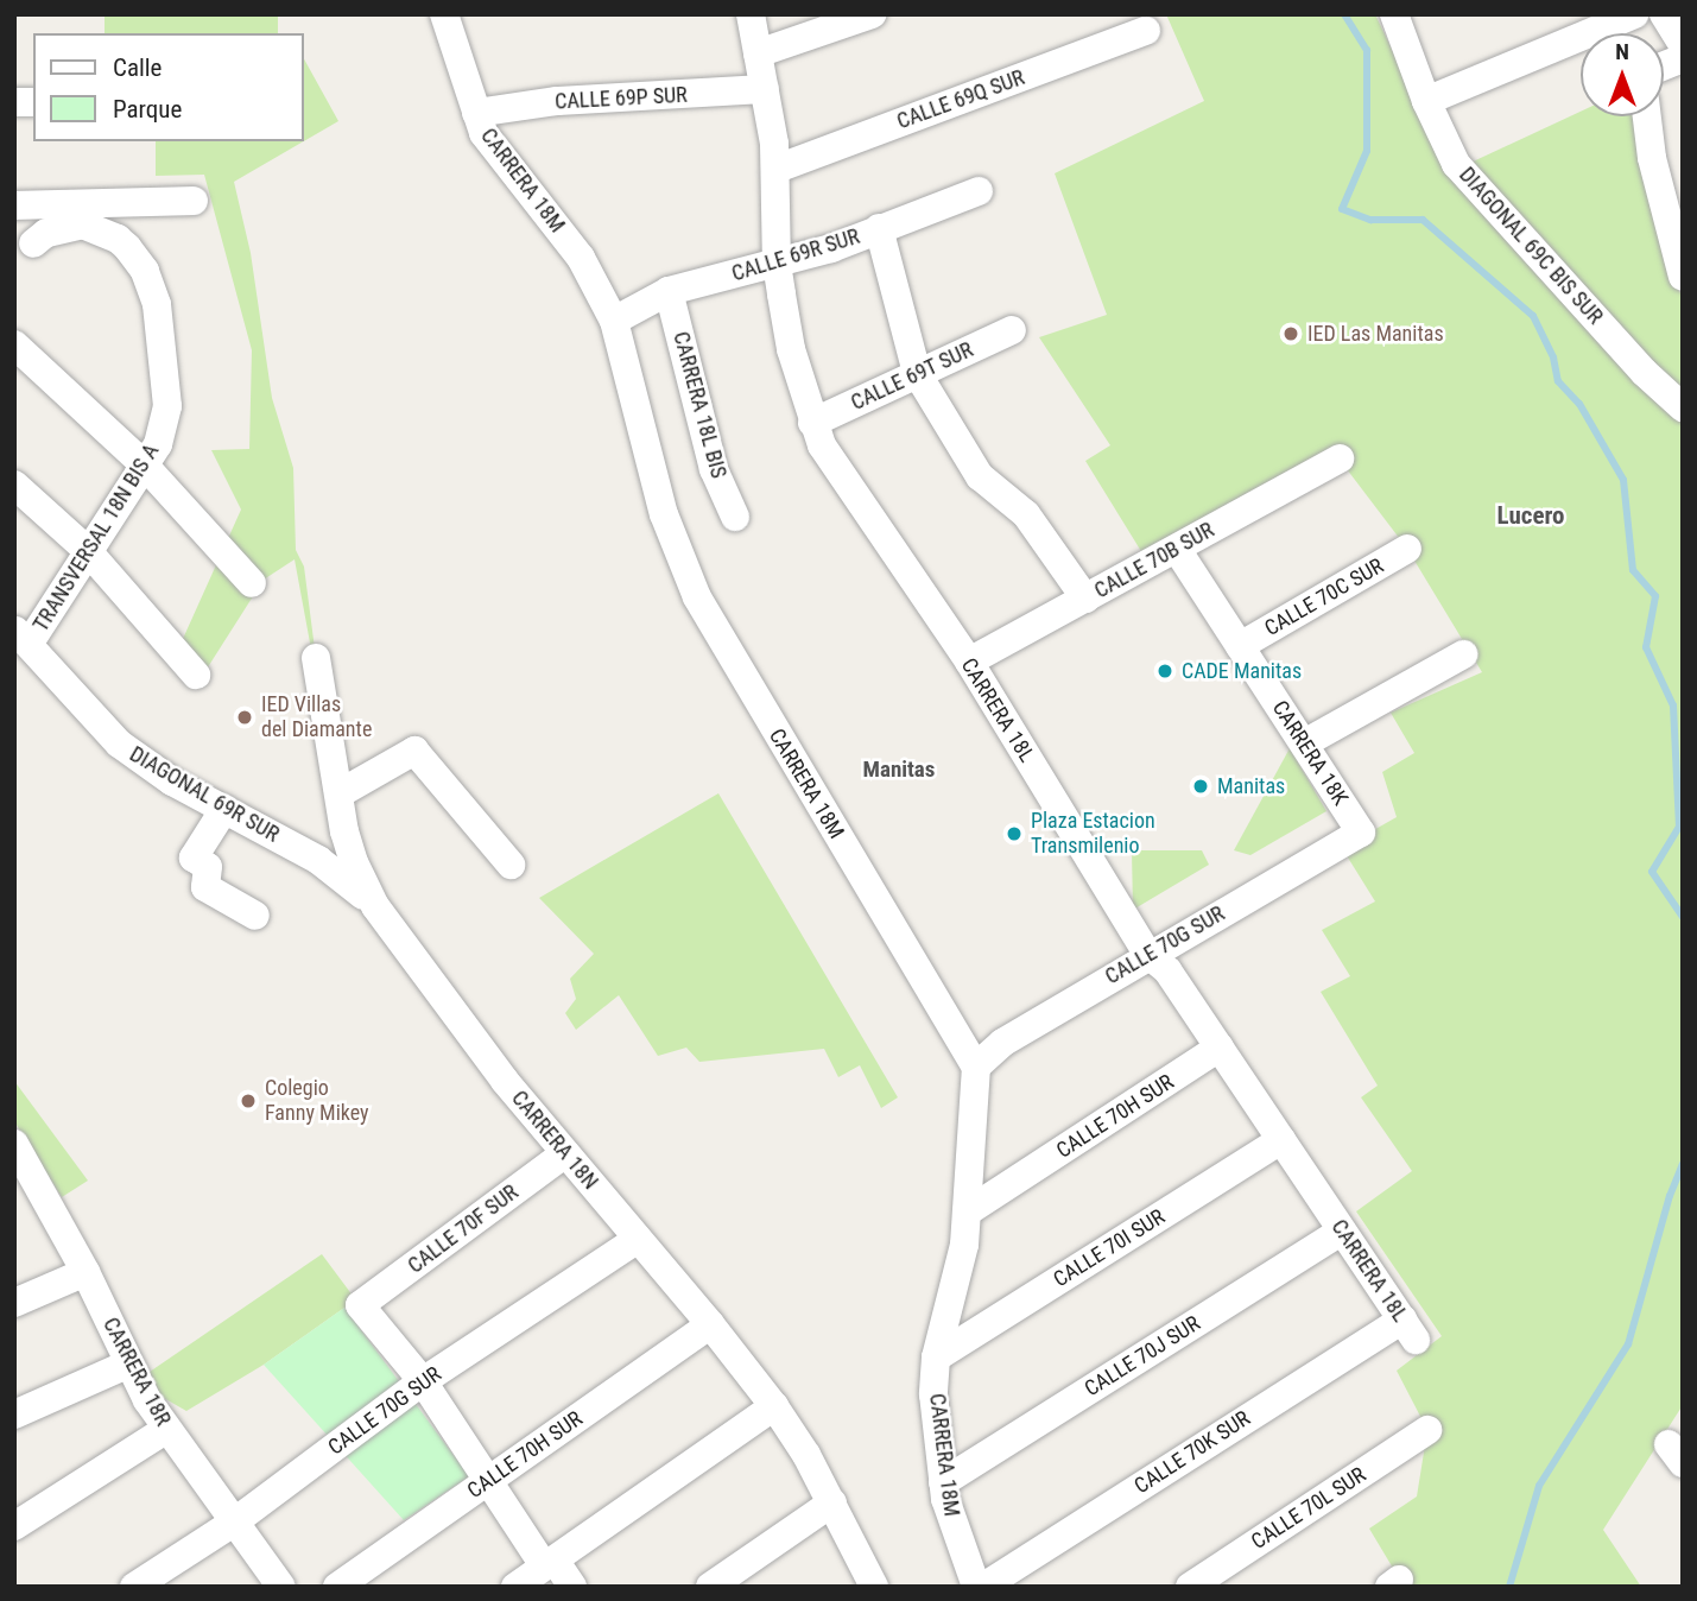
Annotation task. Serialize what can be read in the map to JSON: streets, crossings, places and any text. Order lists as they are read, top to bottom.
{
  "streets": {
    "street": [
      "CALLE 69P SUR",
      "CALLE 69Q SUR",
      "CARRERA 18M",
      "DIAGONAL 69C BIS SUR",
      "CALLE 69R SUR",
      "CALLE 69T SUR",
      "CARRERA 18L BIS",
      "TRANSVERSAL 18N BIS A",
      "CALLE 70B SUR",
      "CALLE 70C SUR",
      "CARRERA 18L",
      "CARRERA 18K",
      "DIAGONAL 69R SUR",
      "CALLE 70G SUR",
      "CALLE 70H SUR",
      "CARRERA 18N",
      "CALLE 70F SUR",
      "CALLE 70I SUR",
      "CALLE 70J SUR",
      "CARRERA 18R",
      "CALLE 70K SUR",
      "CALLE 70L SUR"
    ]
  },
  "crossings": [
    ["CALLE 69P SUR", "CARRERA 18M"],
    ["CALLE 69P SUR", "CARRERA 18L"],
    ["CALLE 69Q SUR", "CARRERA 18L"],
    ["CARRERA 18M", "CALLE 69R SUR"],
    ["CARRERA 18M", "CALLE 70G SUR"],
    ["CARRERA 18M", "CALLE 70H SUR"],
    ["CARRERA 18M", "CALLE 70I SUR"],
    ["CARRERA 18M", "CALLE 70J SUR"],
    ["CALLE 69R SUR", "CARRERA 18L BIS"],
    ["CALLE 69R SUR", "CARRERA 18L"],
    ["CALLE 69T SUR", "CARRERA 18L"],
    ["TRANSVERSAL 18N BIS A", "DIAGONAL 69R SUR"],
    ["CALLE 70B SUR", "CARRERA 18L"],
    ["CALLE 70B SUR", "CARRERA 18K"],
    ["CALLE 70C SUR", "CARRERA 18K"],
    ["CARRERA 18L", "CALLE 70G SUR"],
    ["CARRERA 18L", "CALLE 70H SUR"],
    ["CARRERA 18L", "CALLE 70I SUR"],
    ["CARRERA 18L", "CALLE 70J SUR"],
    ["CARRERA 18L", "CALLE 70K SUR"],
    ["CARRERA 18K", "CALLE 70G SUR"],
    ["DIAGONAL 69R SUR", "CARRERA 18N"],
    ["CALLE 70G SUR", "CARRERA 18N"],
    ["CALLE 70G SUR", "CALLE 70F SUR"],
    ["CALLE 70G SUR", "CARRERA 18R"],
    ["CALLE 70H SUR", "CARRERA 18N"],
    ["CARRERA 18N", "CALLE 70F SUR"]
  ],
  "districts": ["Lucero", "Manitas"],
  "places": [
    "IED Las Manitas",
    "CADE Manitas",
    "IED Villas del Diamante",
    "Manitas",
    "Plaza Estacion Transmilenio",
    "Colegio Fanny Mikey"
  ],
  "legend": ["Calle", "Parque"],
  "north": "top"
}
